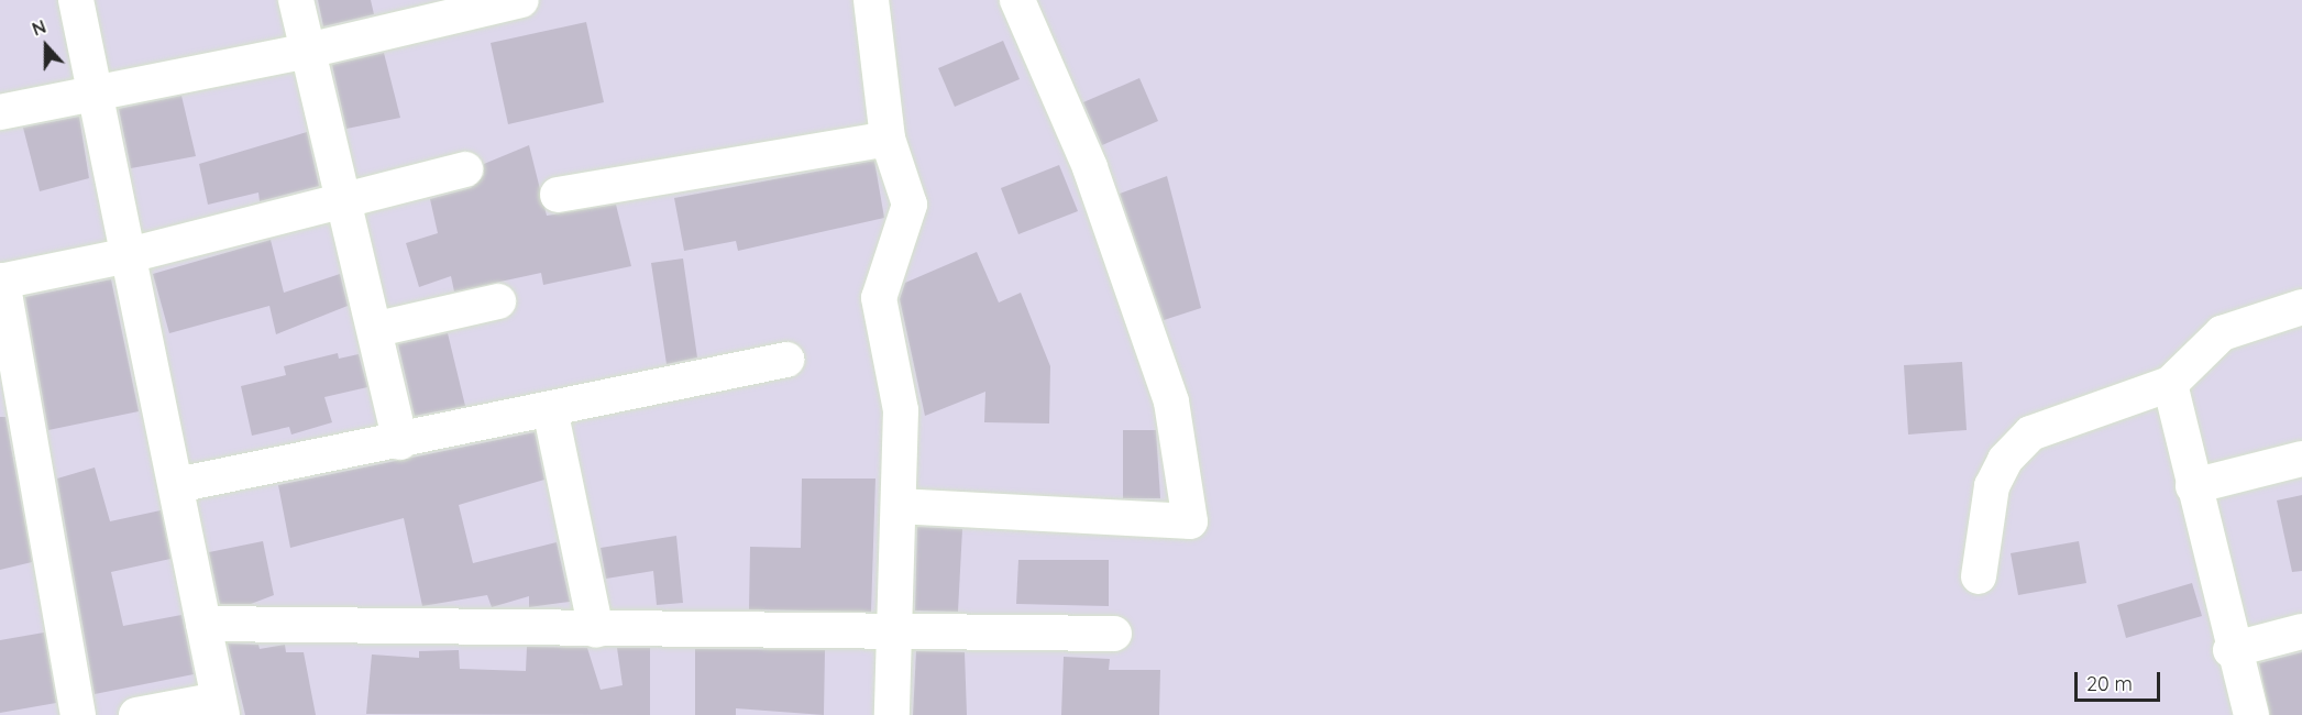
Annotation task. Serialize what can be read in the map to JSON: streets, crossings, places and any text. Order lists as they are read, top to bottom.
{
  "scale_bar": "20 m",
  "north": "top"
}
